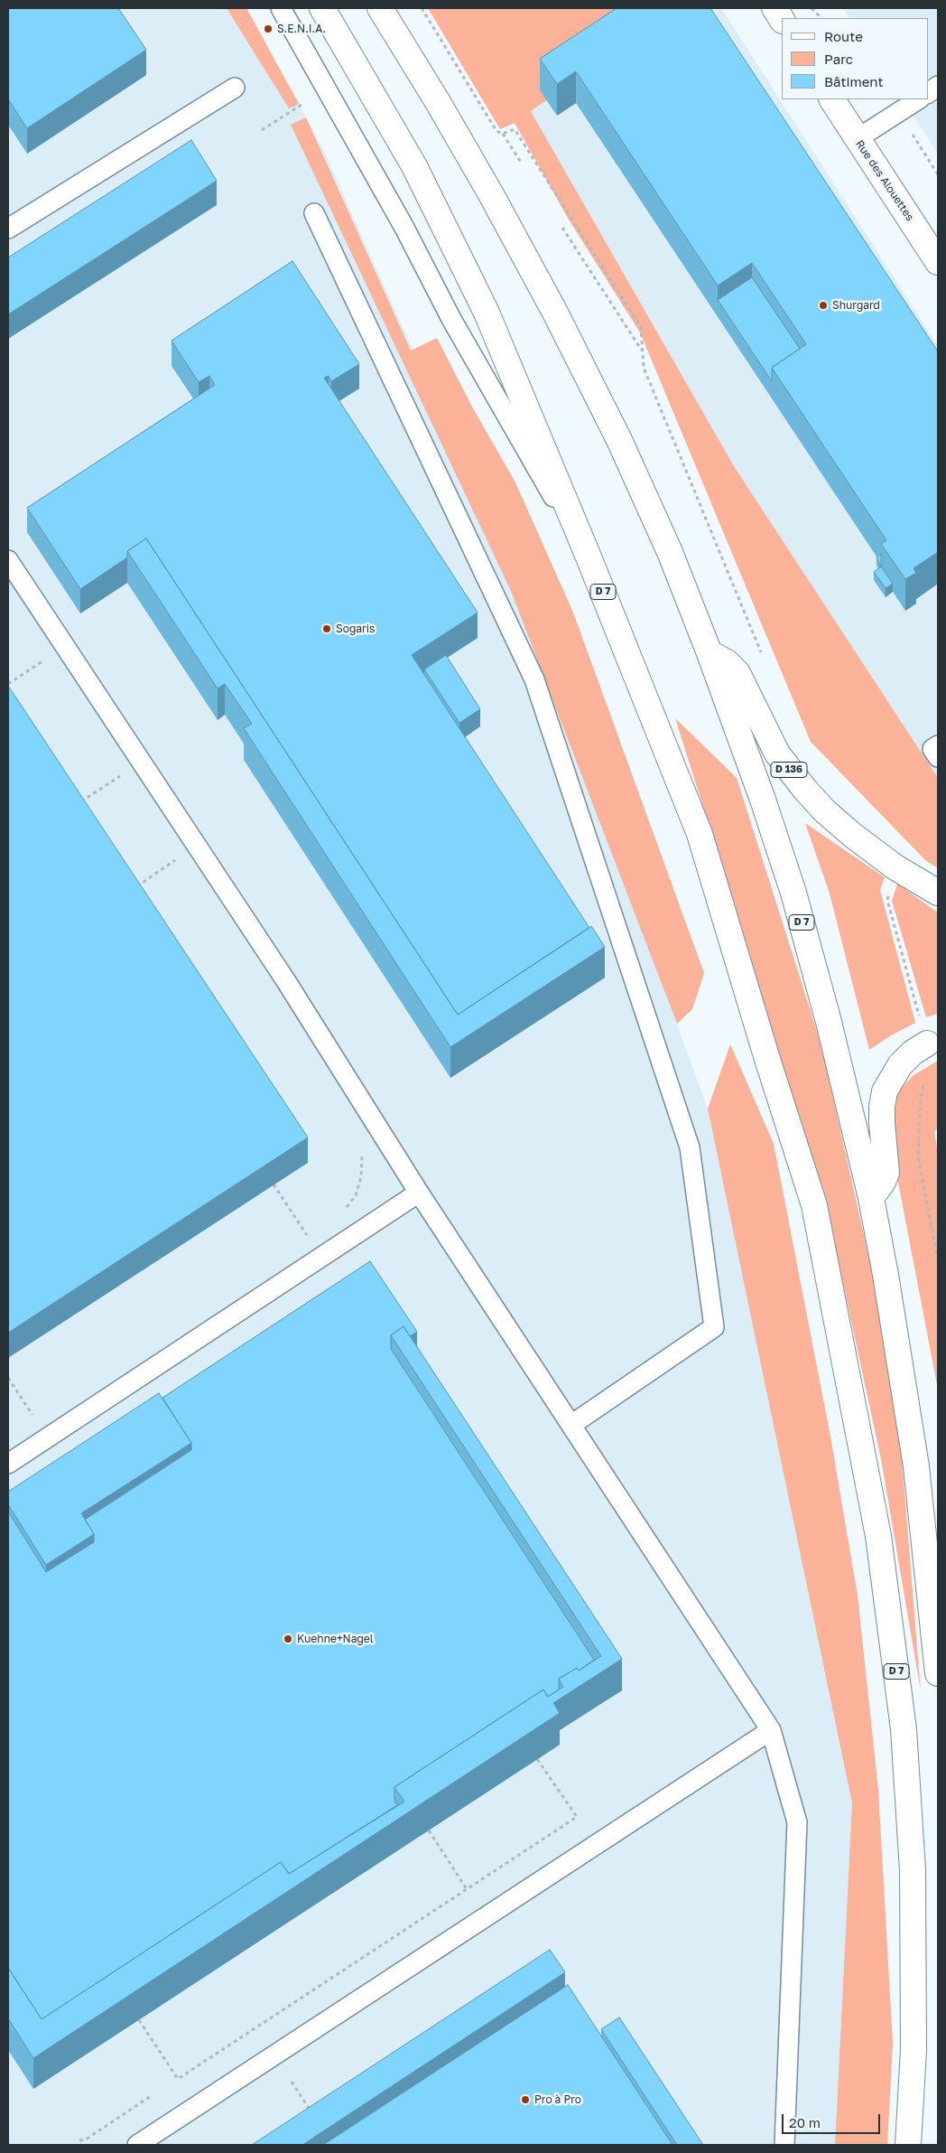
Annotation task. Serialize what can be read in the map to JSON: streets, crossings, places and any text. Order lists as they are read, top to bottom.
{
  "streets": {
    "main road": ["Rue des Alouettes", "D 7", "D 136"]
  },
  "crossings": [
    ["D 7", "D 136"]
  ],
  "places": [
    "S.E.N.I.A.",
    "Shurgard",
    "Sogaris",
    "Kuehne+Nagel",
    "Pro à Pro"
  ],
  "legend": ["Route", "Parc", "Bâtiment"],
  "scale_bar": "20 m"
}
